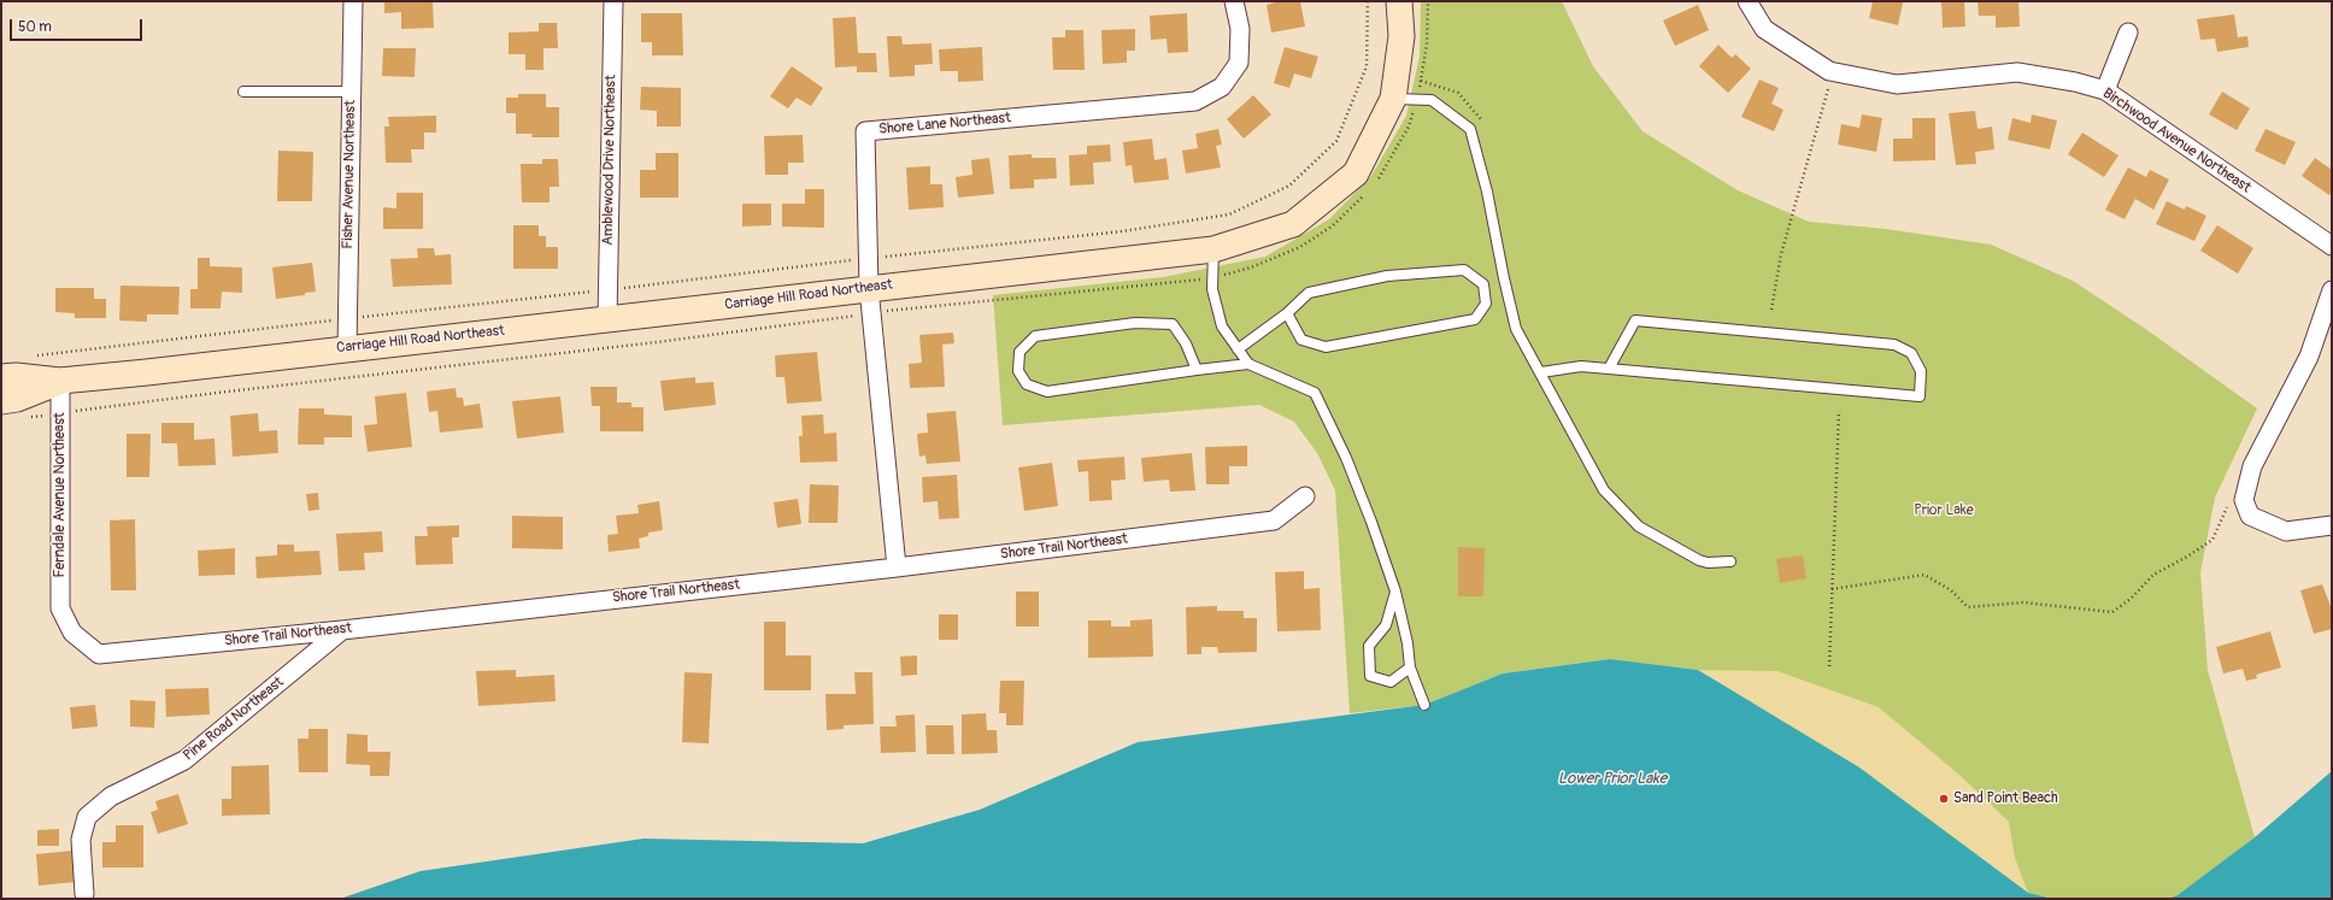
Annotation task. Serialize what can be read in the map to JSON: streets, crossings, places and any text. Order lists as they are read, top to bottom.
{
  "streets": {
    "street": [
      "Shore Lane Northeast",
      "Birchwood Avenue Northeast",
      "Amblewood Drive Northeast",
      "Fisher Avenue Northeast",
      "Carriage Hill Road Northeast",
      "Ferndale Avenue Northeast",
      "Shore Trail Northeast",
      "Pine Road Northeast"
    ]
  },
  "crossings": [
    ["Shore Lane Northeast", "Carriage Hill Road Northeast"],
    ["Shore Lane Northeast", "Shore Trail Northeast"],
    ["Amblewood Drive Northeast", "Carriage Hill Road Northeast"],
    ["Fisher Avenue Northeast", "Carriage Hill Road Northeast"],
    ["Carriage Hill Road Northeast", "Ferndale Avenue Northeast"],
    ["Ferndale Avenue Northeast", "Shore Trail Northeast"],
    ["Shore Trail Northeast", "Pine Road Northeast"]
  ],
  "water": ["Lower Prior Lake"],
  "parks": ["Prior Lake"],
  "places": ["Sand Point Beach"],
  "scale_bar": "50 m"
}
